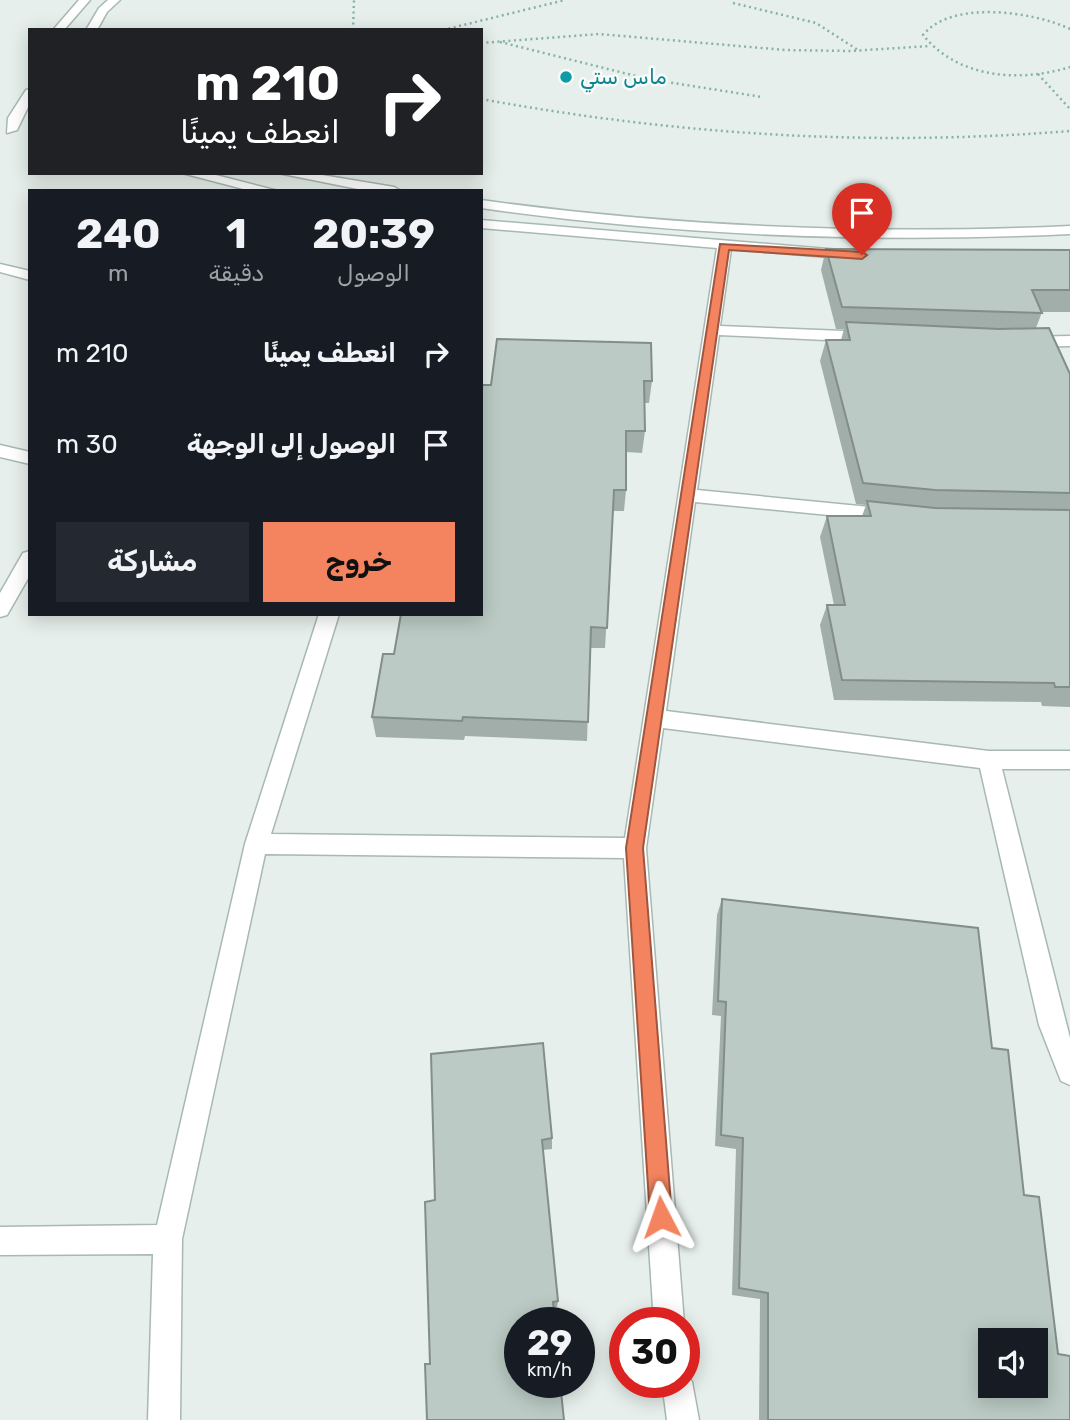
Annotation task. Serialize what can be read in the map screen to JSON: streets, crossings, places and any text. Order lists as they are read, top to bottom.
{
  "places": ["ماس ستي"],
  "page": {
    "turn": ["210 m", "انعطف يمينًا"],
    "eta": [
      "20:39",
      "الوصول",
      "1",
      "دقيقة",
      "240",
      "m"
    ],
    "list": [
      {
        "name": "انعطف يمينًا",
        "value": "210 m"
      },
      {
        "name": "الوصول إلى الوجهة",
        "value": "30 m"
      }
    ],
    "buttons": ["خروج", "مشاركة"],
    "speed": "29 km/h",
    "limit": "30"
  }
}
